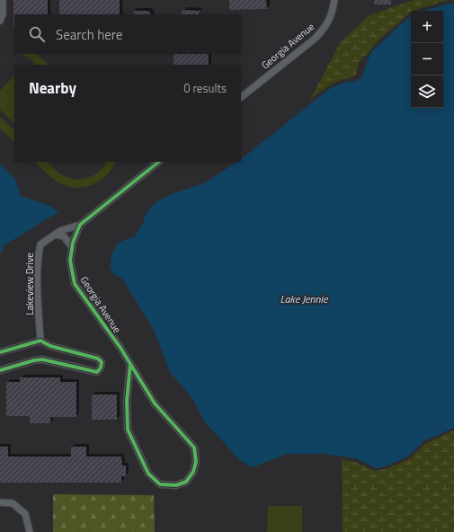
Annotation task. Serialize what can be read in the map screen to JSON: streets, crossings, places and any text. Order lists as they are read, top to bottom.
{
  "streets": {
    "street": ["Georgia Avenue", "Lakeview Drive"]
  },
  "crossings": [
    ["Georgia Avenue", "Lakeview Drive"]
  ],
  "water": ["Lake Jennie"],
  "page": {
    "map_buttons": ["+", "−"],
    "search": "Search here",
    "heading": ["Nearby", "0 results"]
  }
}
